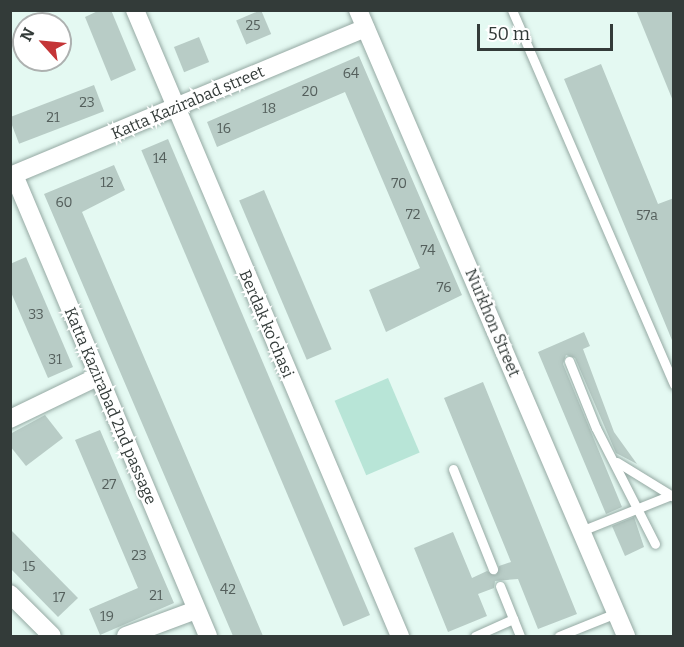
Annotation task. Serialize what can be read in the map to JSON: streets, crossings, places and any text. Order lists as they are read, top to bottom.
{
  "streets": {
    "street": [
      "Katta Kazirabad street",
      "Nurkhon Street",
      "Berdak ko'chasi",
      "Katta Kazirabad 2nd passage"
    ]
  },
  "crossings": [
    ["Katta Kazirabad street", "Nurkhon Street"],
    ["Katta Kazirabad street", "Berdak ko'chasi"],
    ["Katta Kazirabad street", "Katta Kazirabad 2nd passage"]
  ],
  "house_numbers": [
    "25",
    "64",
    "20",
    "23",
    "18",
    "21",
    "16",
    "14",
    "12",
    "70",
    "60",
    "72",
    "57а",
    "74",
    "76",
    "33",
    "31",
    "27",
    "23",
    "15",
    "42",
    "21",
    "17",
    "19"
  ],
  "scale_bar": "50 m",
  "north": "top left"
}
